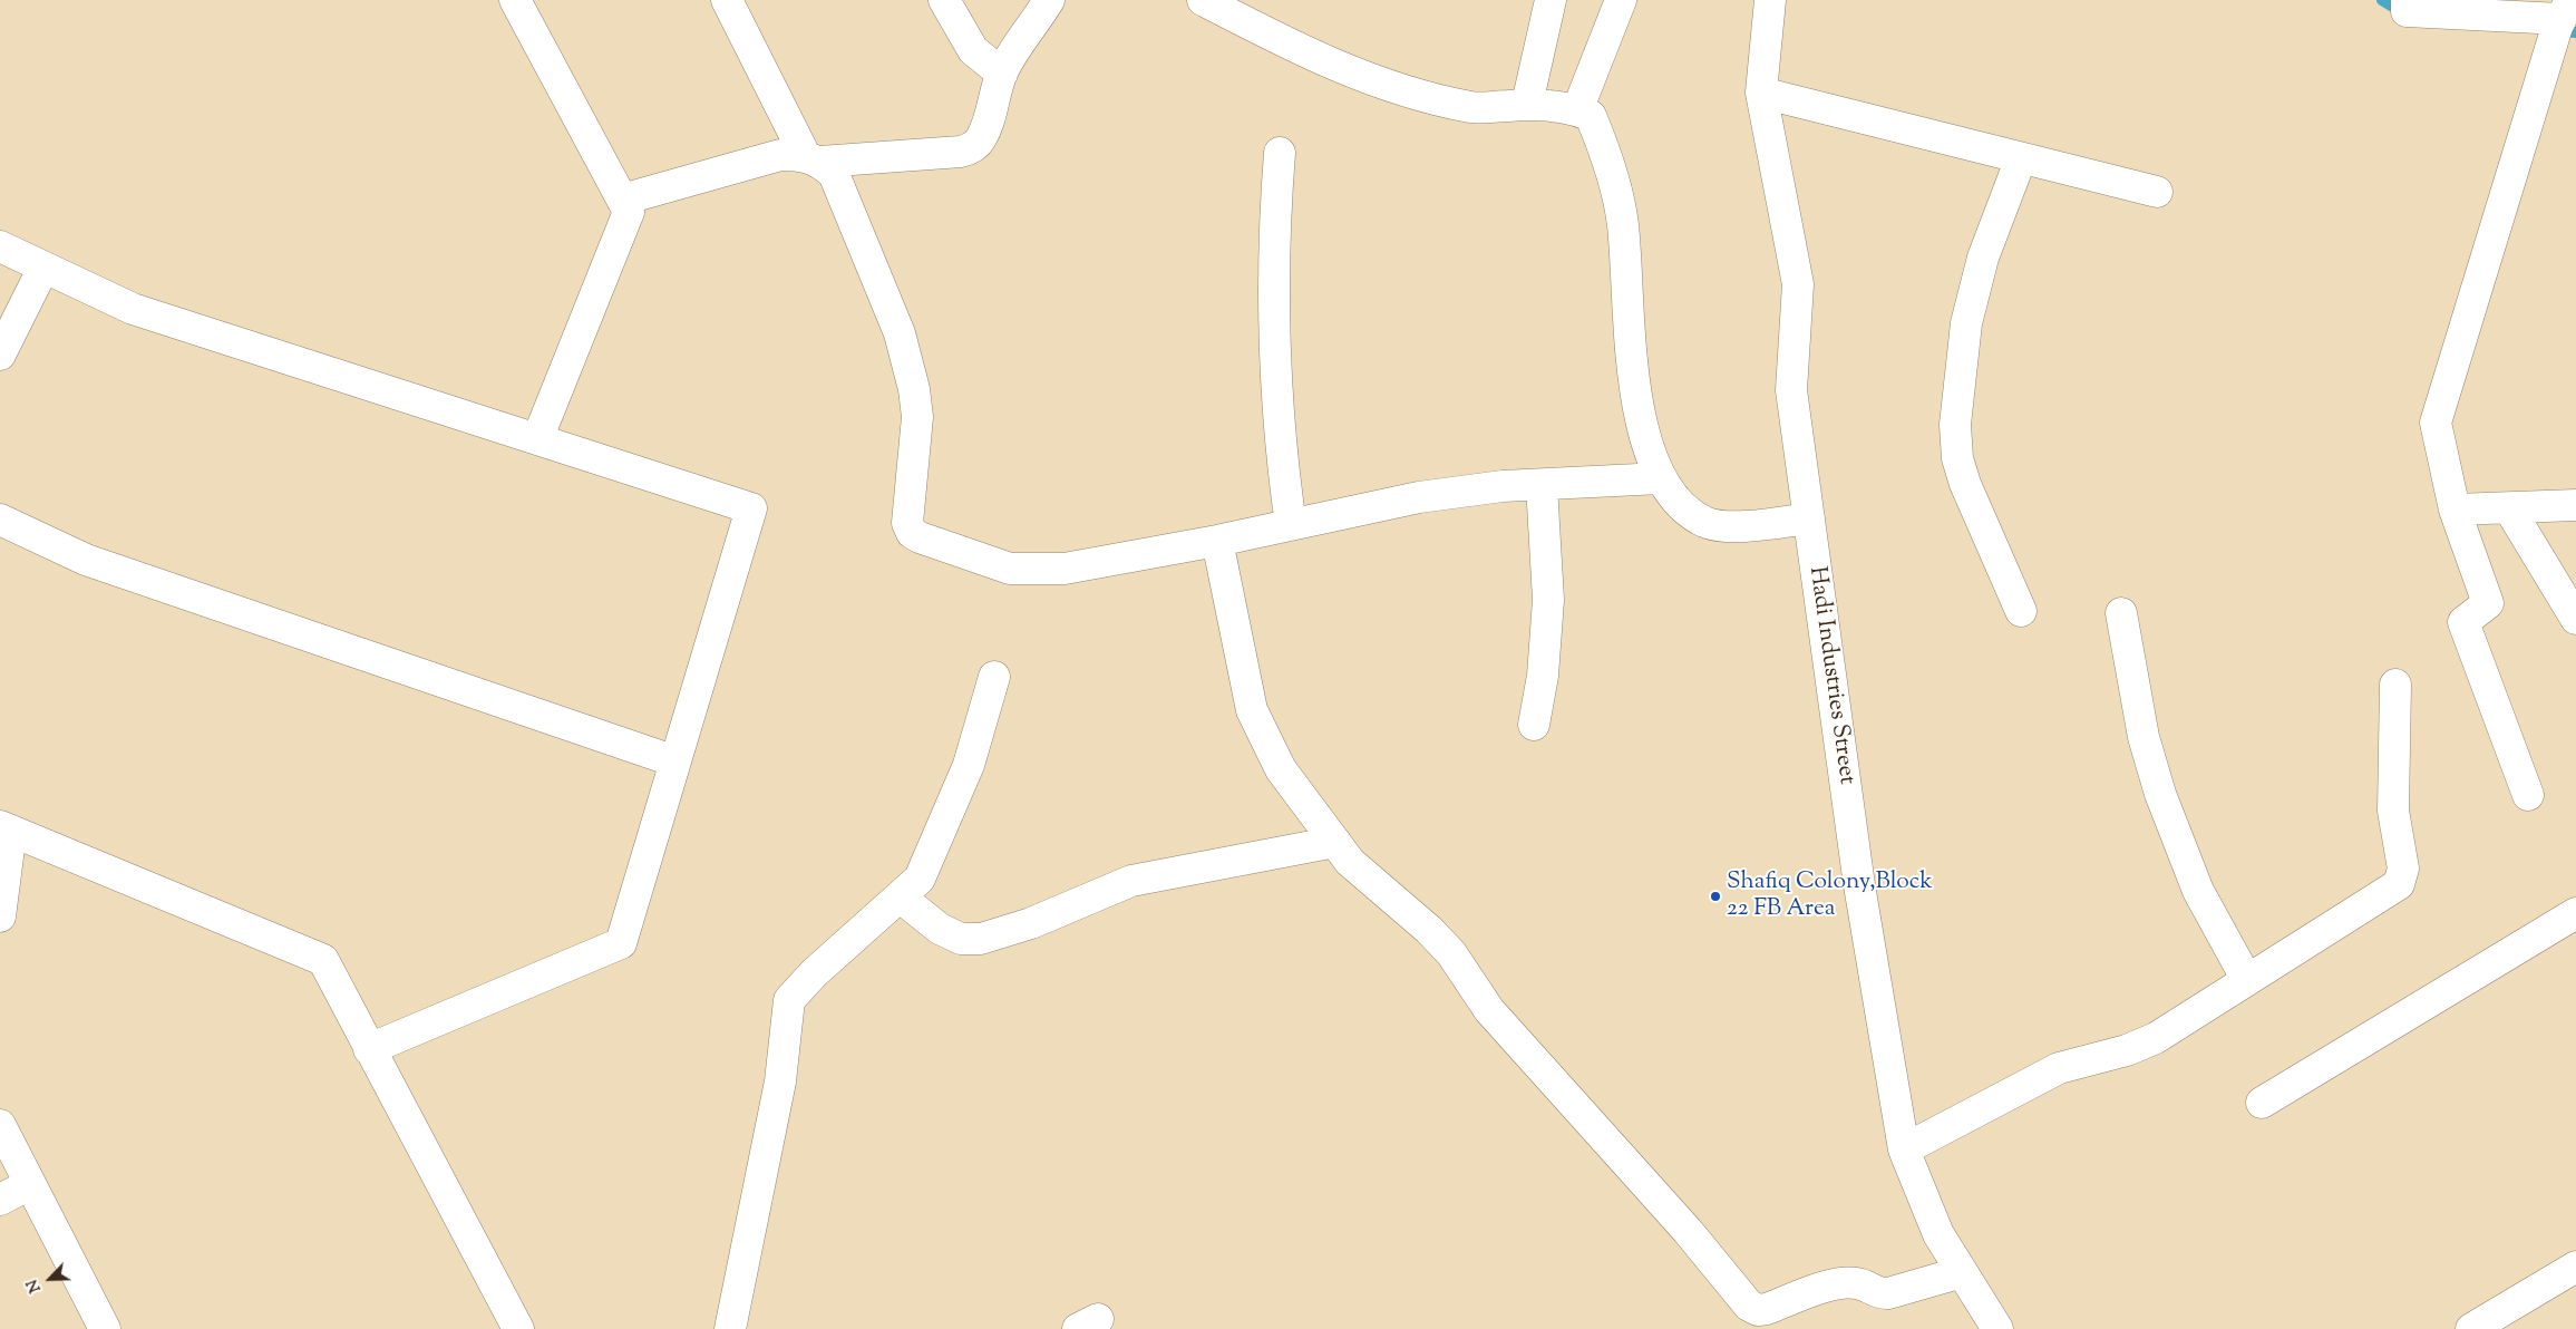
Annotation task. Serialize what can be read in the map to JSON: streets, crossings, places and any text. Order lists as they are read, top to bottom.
{
  "streets": {
    "street": ["Hadi Industries Street"]
  },
  "places": ["Shafiq Colony,Block 22 FB Area"],
  "north": "bottom left"
}
